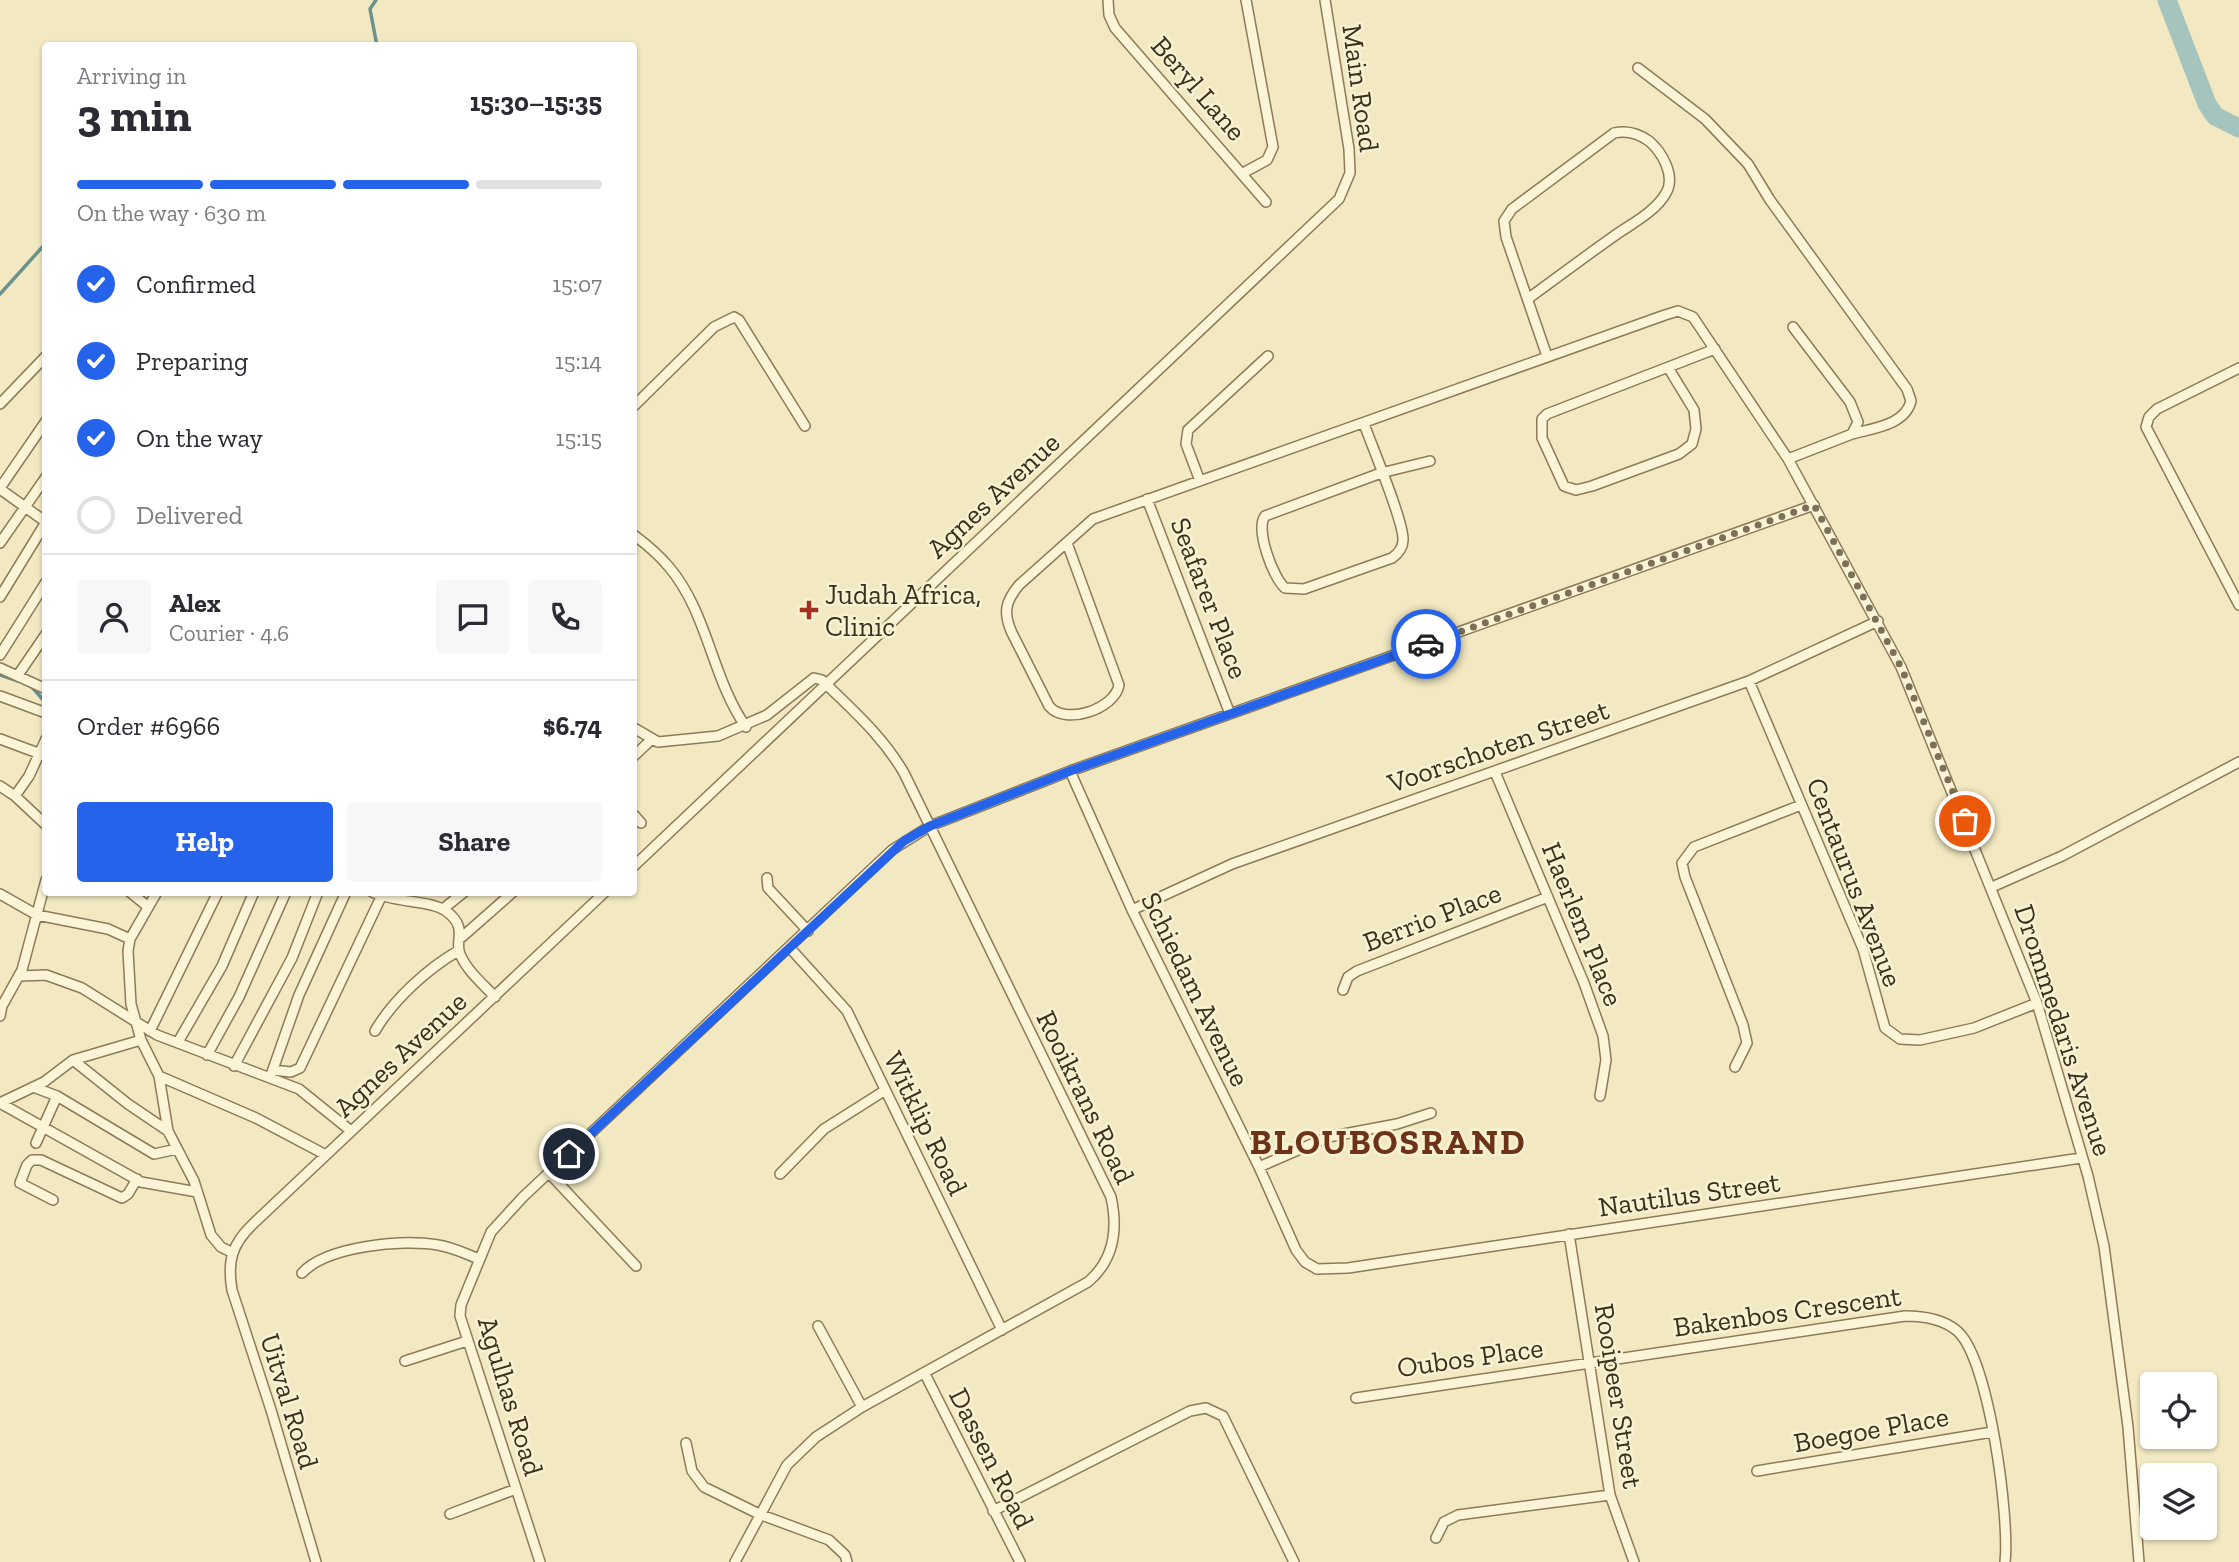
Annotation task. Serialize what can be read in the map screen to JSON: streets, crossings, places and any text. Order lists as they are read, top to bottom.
{
  "streets": {
    "street": [
      "Beryl Lane",
      "Main Road",
      "Agnes Avenue",
      "Seafarer Place",
      "Voorschoten Street",
      "Centaurus Avenue",
      "Berrio Place",
      "Haerlem Place",
      "Schiedam Avenue",
      "Drommedaris Avenue",
      "Rooikrans Road",
      "Witklip Road",
      "Nautilus Street",
      "Bakenbos Crescent",
      "Oubos Place",
      "Agulhas Road",
      "Rooipeer Street",
      "Uitval Road",
      "Boegoe Place",
      "Dassen Road"
    ]
  },
  "crossings": [
    ["Main Road", "Agnes Avenue"],
    ["Agnes Avenue", "Rooikrans Road"],
    ["Agnes Avenue", "Uitval Road"],
    ["Seafarer Place", "Agulhas Road"],
    ["Voorschoten Street", "Centaurus Avenue"],
    ["Voorschoten Street", "Haerlem Place"],
    ["Voorschoten Street", "Schiedam Avenue"],
    ["Voorschoten Street", "Drommedaris Avenue"],
    ["Centaurus Avenue", "Drommedaris Avenue"],
    ["Berrio Place", "Haerlem Place"],
    ["Schiedam Avenue", "Nautilus Street"],
    ["Schiedam Avenue", "Agulhas Road"],
    ["Drommedaris Avenue", "Nautilus Street"],
    ["Drommedaris Avenue", "Agulhas Road"],
    ["Rooikrans Road", "Witklip Road"],
    ["Rooikrans Road", "Agulhas Road"],
    ["Rooikrans Road", "Dassen Road"],
    ["Witklip Road", "Agulhas Road"],
    ["Nautilus Street", "Rooipeer Street"],
    ["Bakenbos Crescent", "Oubos Place"],
    ["Bakenbos Crescent", "Rooipeer Street"],
    ["Bakenbos Crescent", "Boegoe Place"],
    ["Oubos Place", "Rooipeer Street"]
  ],
  "districts": ["BLOUBOSRAND"],
  "places": {
    "health": ["Judah Africa, Clinic"]
  },
  "page": {
    "heading": ["3 min", "Arriving in", "15:30–15:35"],
    "panel": [
      "Alex",
      "Courier · 4.6",
      "Order #6966",
      "$6.74"
    ],
    "bar": "On the way · 630 m",
    "list": [
      ["Confirmed", "15:07"],
      ["Preparing", "15:14"],
      ["On the way", "15:15"],
      "Delivered"
    ],
    "buttons": ["Help", "Share"]
  }
}
